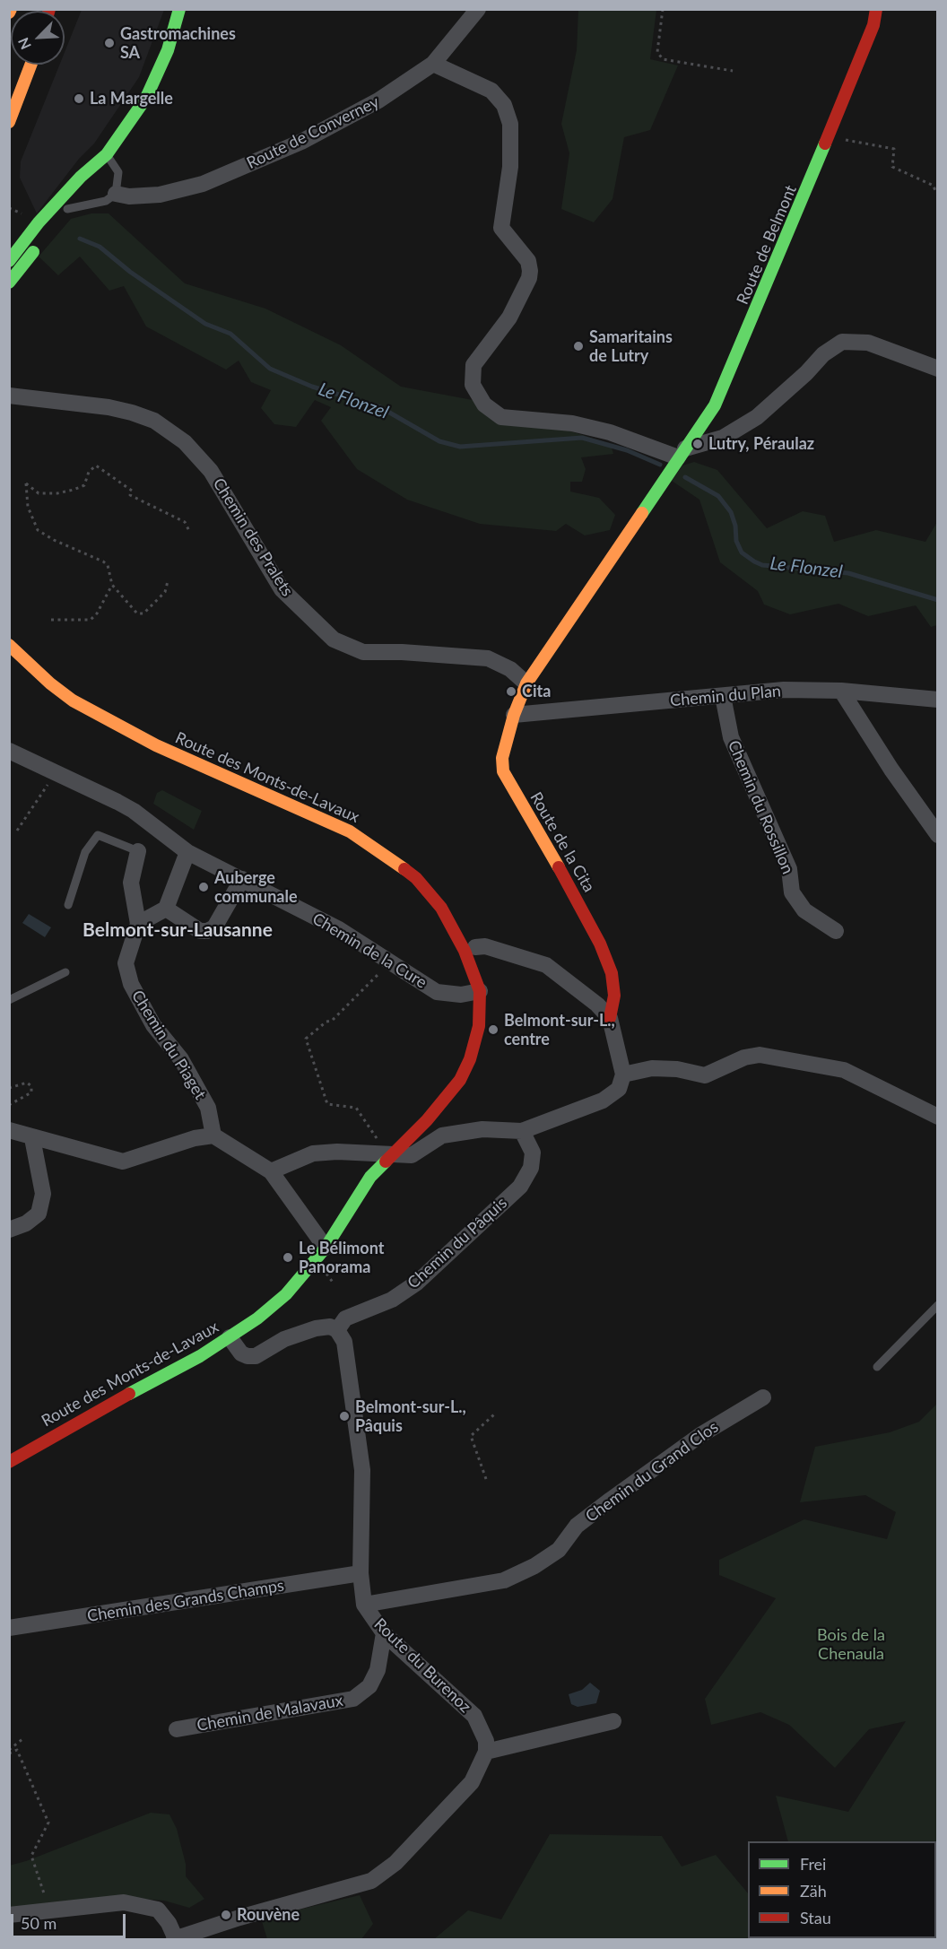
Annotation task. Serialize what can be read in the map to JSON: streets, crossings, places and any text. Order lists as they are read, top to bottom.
{
  "streets": {
    "main road": ["Route de Belmont", "Route des Monts-de-Lavaux", "Route de la Cita"],
    "street": [
      "Route de Converney",
      "Chemin des Pralets",
      "Chemin du Plan",
      "Chemin du Rossillon",
      "Chemin de la Cure",
      "Chemin du Piaget",
      "Chemin du Pâquis",
      "Chemin du Grand Clos",
      "Chemin des Grands Champs",
      "Route du Burenoz",
      "Chemin de Malavaux"
    ]
  },
  "crossings": [
    ["Route de Belmont", "Chemin des Pralets"],
    ["Route de Belmont", "Route de la Cita"],
    ["Chemin des Pralets", "Route de la Cita"],
    ["Chemin du Plan", "Chemin du Rossillon"],
    ["Chemin du Plan", "Route de la Cita"],
    ["Route des Monts-de-Lavaux", "Chemin de la Cure"],
    ["Chemin du Pâquis", "Route du Burenoz"],
    ["Chemin du Grand Clos", "Route du Burenoz"],
    ["Chemin des Grands Champs", "Route du Burenoz"],
    ["Route du Burenoz", "Chemin de Malavaux"]
  ],
  "districts": ["Belmont-sur-Lausanne"],
  "water": ["Le Flonzel"],
  "parks": ["Bois de la Chenaula"],
  "places": [
    "Gastromachines SA",
    "La Margelle",
    "Samaritains de Lutry",
    "Lutry, Péraulaz",
    "Cita",
    "Auberge communale",
    "Belmont-sur-L., centre",
    "Le Bélimont Panorama",
    "Belmont-sur-L., Pâquis",
    "Rouvène"
  ],
  "legend": ["Frei", "Zäh", "Stau"],
  "scale_bar": "50 m",
  "north": "bottom left"
}
